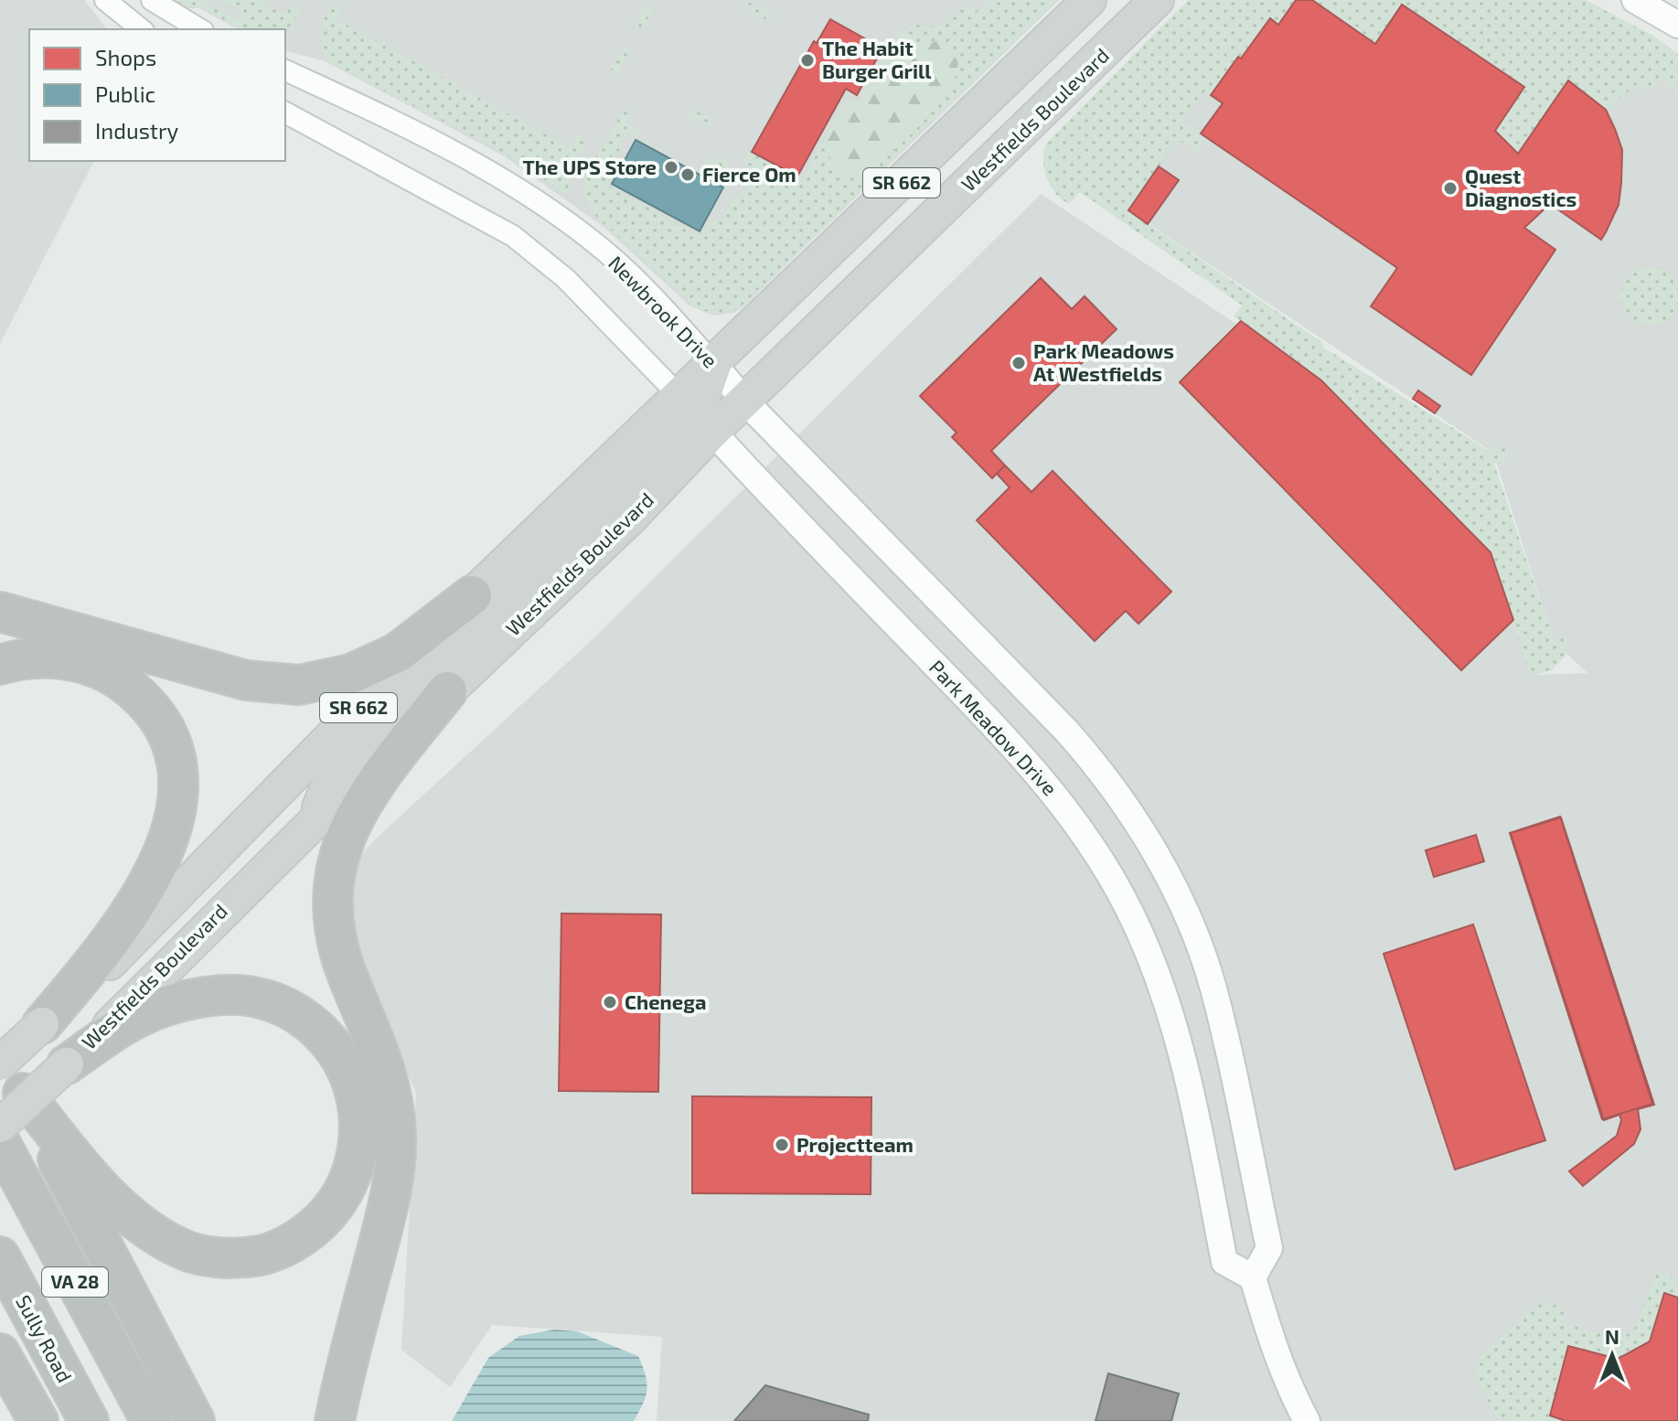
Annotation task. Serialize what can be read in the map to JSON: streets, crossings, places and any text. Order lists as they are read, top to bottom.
{
  "streets": {
    "highway": ["VA 28", "Sully Road"],
    "main road": ["Westfields Boulevard", "SR 662"],
    "street": ["Newbrook Drive", "Park Meadow Drive"]
  },
  "crossings": [
    ["Westfields Boulevard", "Newbrook Drive"],
    ["Westfields Boulevard", "Park Meadow Drive"],
    ["Newbrook Drive", "Park Meadow Drive"]
  ],
  "places": [
    "The Habit Burger Grill",
    "The UPS Store",
    "Fierce Om",
    "Quest Diagnostics",
    "Park Meadows At Westfields",
    "Chenega",
    "Projectteam"
  ],
  "legend": ["Shops", "Public", "Industry"],
  "north": "top"
}
